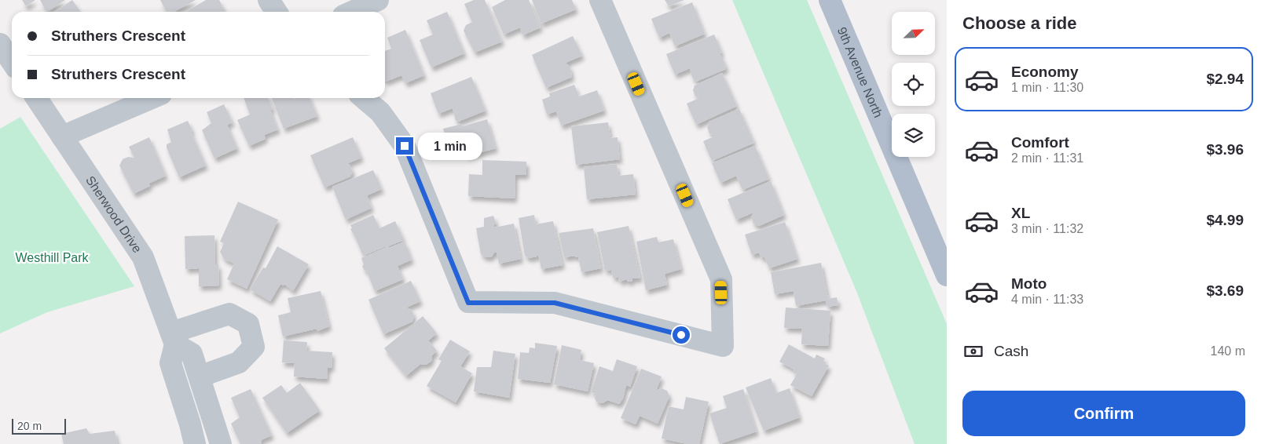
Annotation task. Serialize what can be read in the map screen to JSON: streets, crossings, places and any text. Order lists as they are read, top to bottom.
{
  "streets": {
    "main road": ["9th Avenue North"],
    "street": ["Sherwood Drive"]
  },
  "parks": ["Westhill Park"],
  "scale_bar": "20 m",
  "north": "top right",
  "page": {
    "heading": "Choose a ride",
    "banner": ["Struthers Crescent", "Struthers Crescent"],
    "list": [
      {
        "name": "Economy",
        "note": "1 min · 11:30",
        "value": "$2.94"
      },
      {
        "name": "Comfort",
        "note": "2 min · 11:31",
        "value": "$3.96"
      },
      {
        "name": "XL",
        "note": "3 min · 11:32",
        "value": "$4.99"
      },
      {
        "name": "Moto",
        "note": "4 min · 11:33",
        "value": "$3.69"
      }
    ],
    "bubble": "1 min",
    "pay": ["Cash", "140 m"],
    "buttons": "Confirm",
    "scale": "20 m"
  }
}
